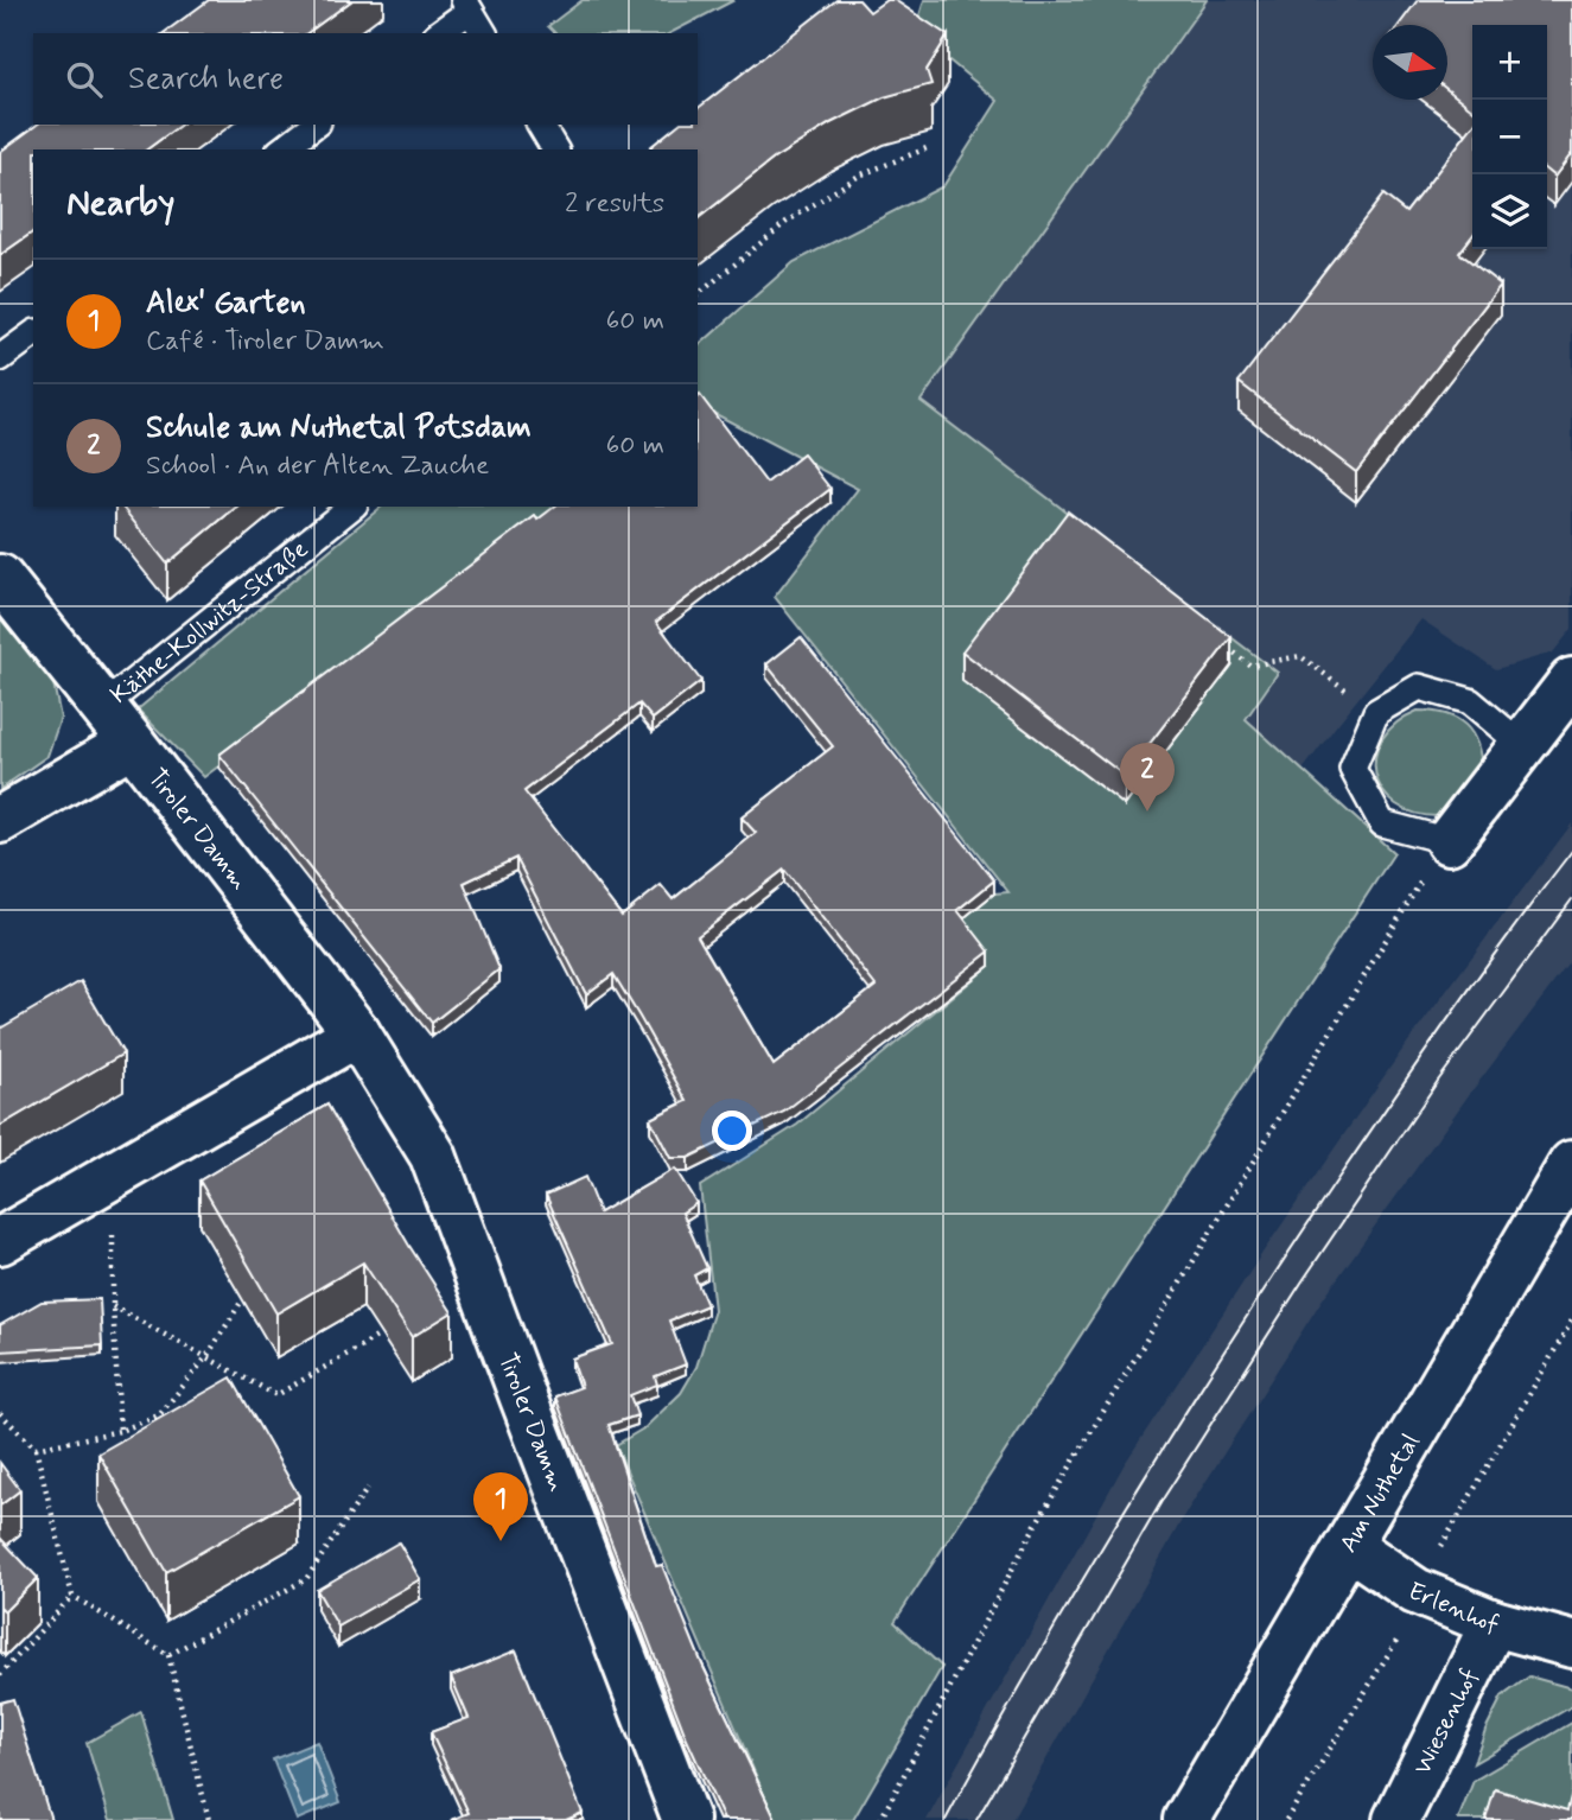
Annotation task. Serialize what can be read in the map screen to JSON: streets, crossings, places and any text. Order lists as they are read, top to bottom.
{
  "streets": {
    "street": [
      "Tiroler Damm",
      "Am Nuthetal",
      "Erlenhof",
      "Wiesenhof"
    ],
    "lane": ["Käthe-Kollwitz-Straße"]
  },
  "crossings": [
    ["Käthe-Kollwitz-Straße", "Tiroler Damm"],
    ["Am Nuthetal", "Erlenhof"],
    ["Erlenhof", "Wiesenhof"]
  ],
  "north": "right",
  "page": {
    "map_buttons": ["+", "−"],
    "search": "Search here",
    "heading": ["Nearby", "2 results"],
    "list": [
      {
        "mark": "1",
        "name": "Alex' Garten",
        "note": "Café · Tiroler Damm",
        "value": "60 m"
      },
      {
        "mark": "2",
        "name": "Schule am Nuthetal Potsdam",
        "note": "School · An der Alten Zauche",
        "value": "60 m"
      }
    ],
    "pins": ["2", "1"]
  }
}
